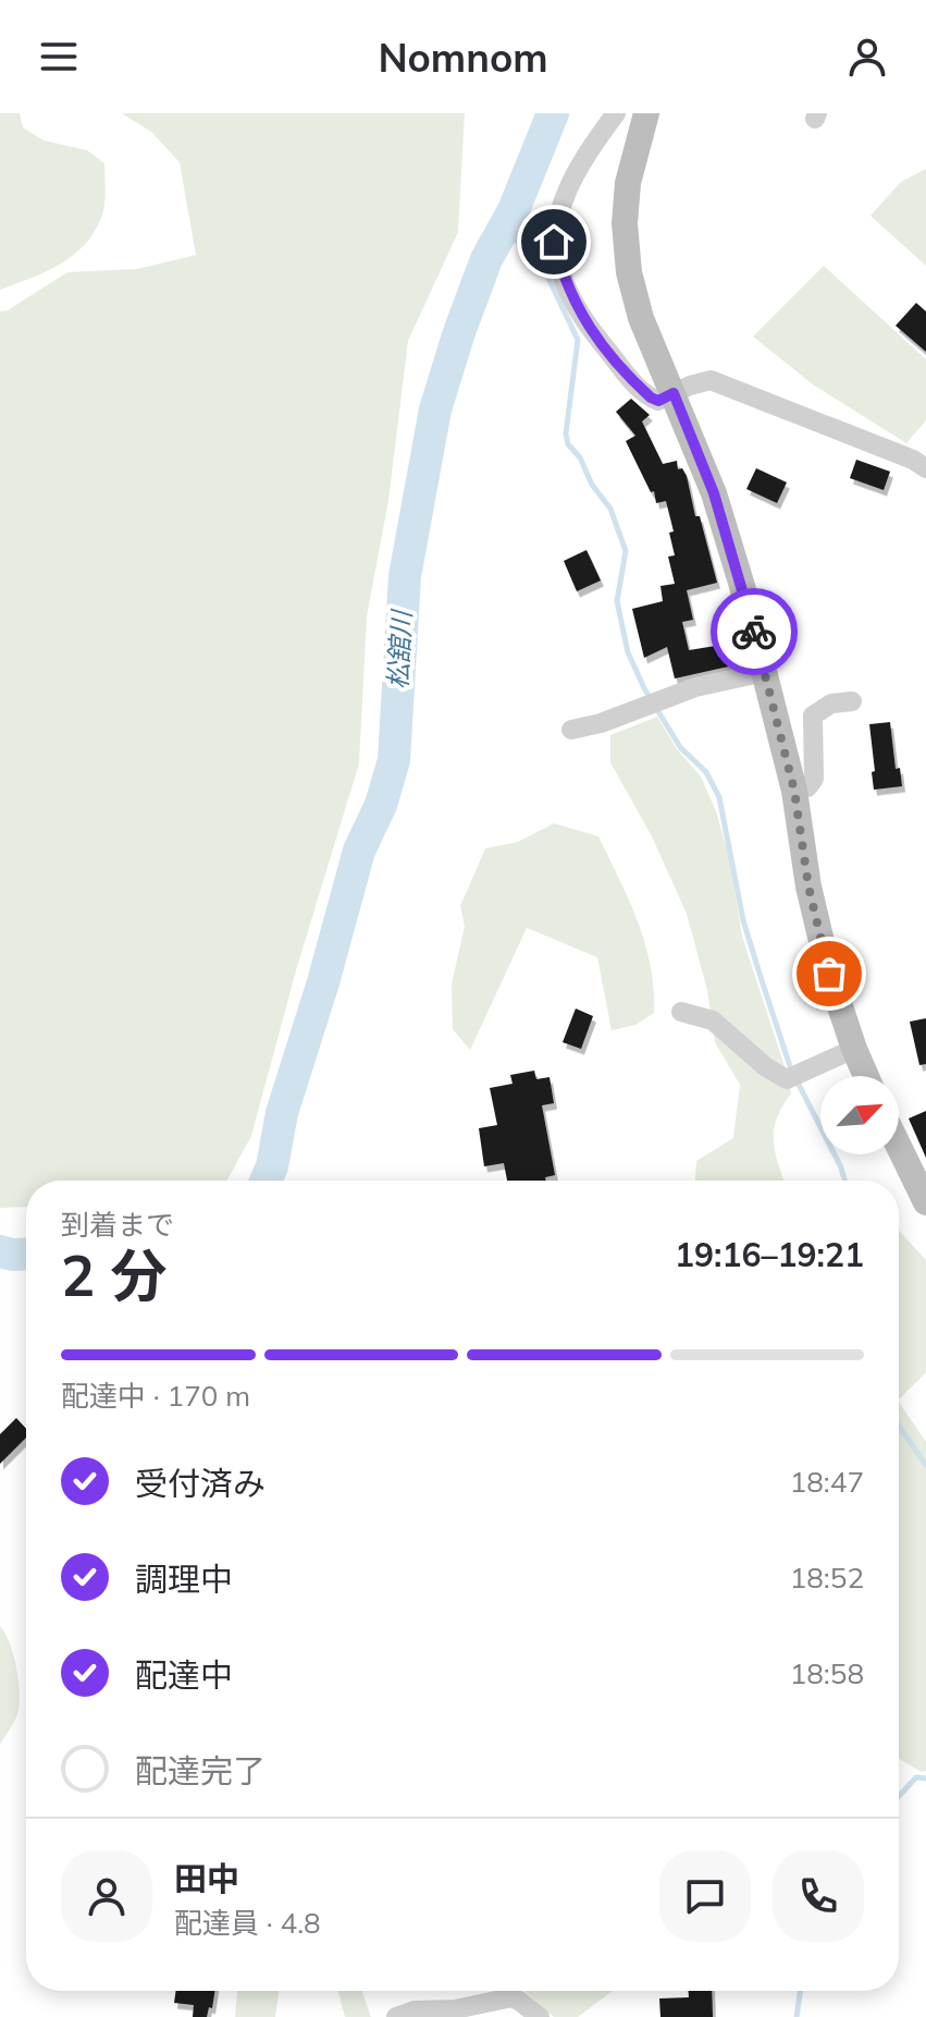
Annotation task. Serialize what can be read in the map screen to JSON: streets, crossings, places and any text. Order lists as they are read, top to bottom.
{
  "water": ["松舘川"],
  "north": "top right",
  "page": {
    "header": "Nomnom",
    "heading": ["2 分", "到着まで", "19:16–19:21"],
    "panel": ["田中", "配達員 · 4.8"],
    "bar": "配達中 · 170 m",
    "list": [
      ["受付済み", "18:47"],
      ["調理中", "18:52"],
      ["配達中", "18:58"],
      "配達完了"
    ]
  }
}
